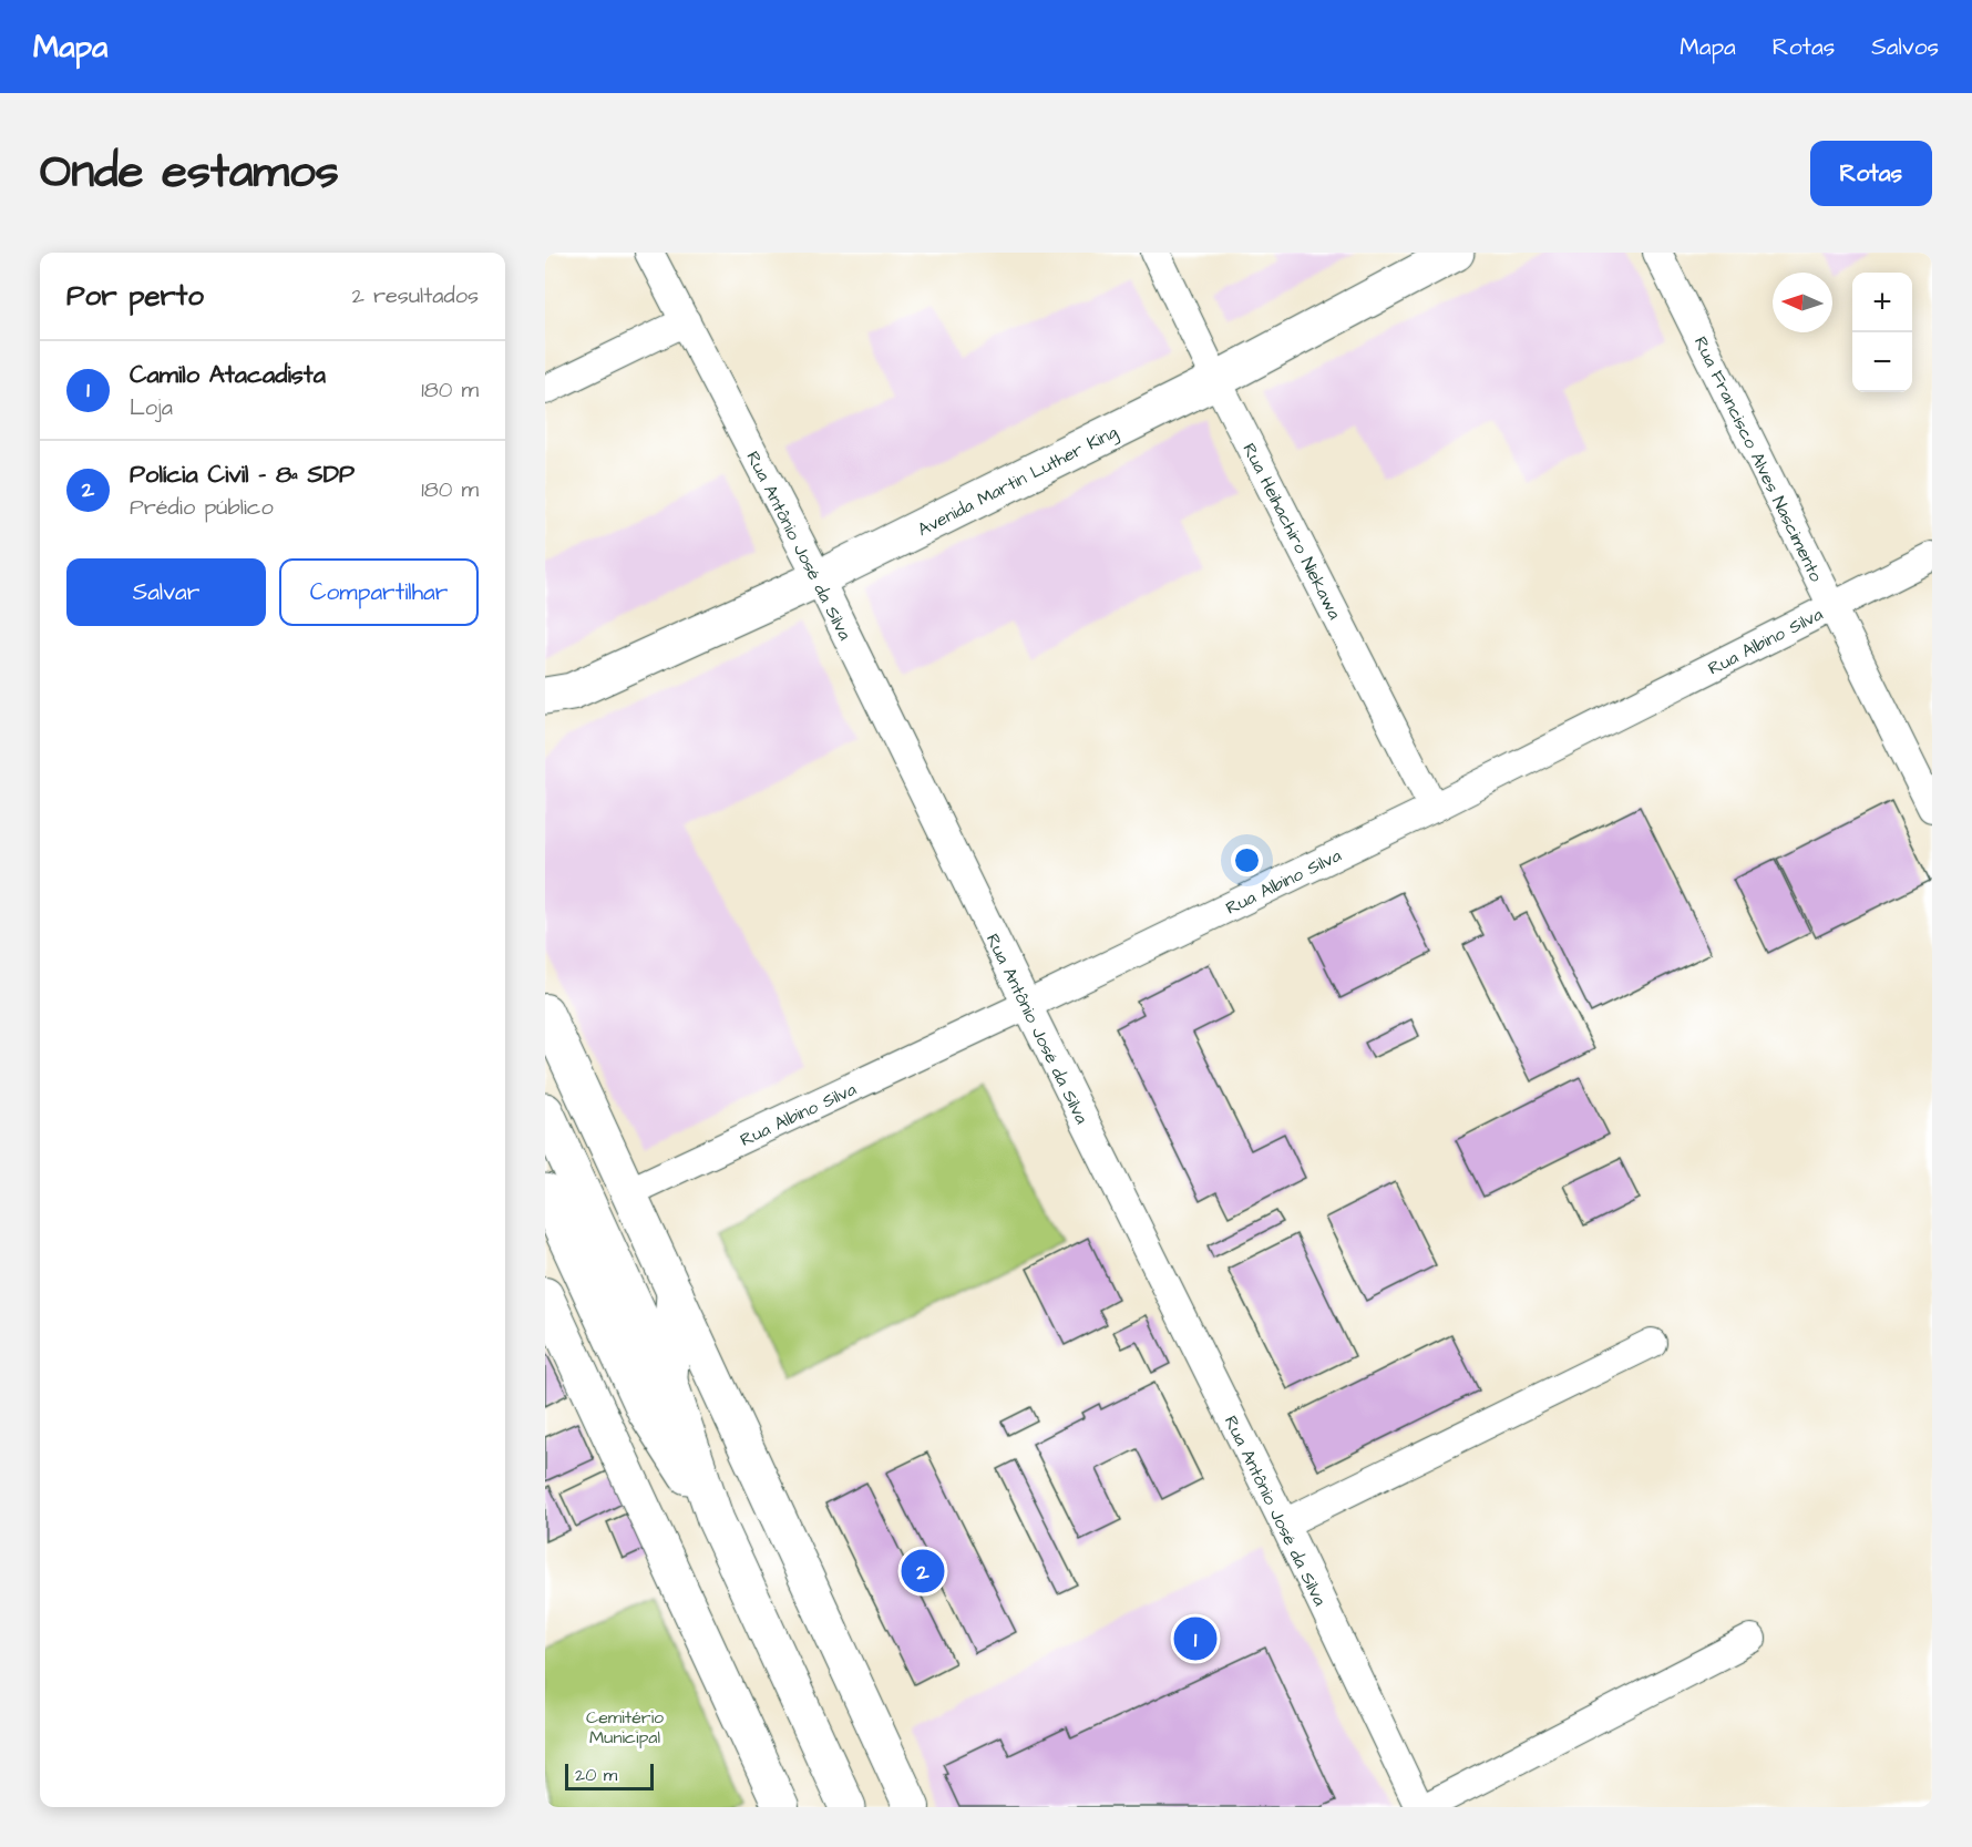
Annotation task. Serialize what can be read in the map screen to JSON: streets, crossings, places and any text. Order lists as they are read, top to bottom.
{
  "streets": {
    "main road": ["Avenida Martin Luther King"],
    "street": [
      "Rua Francisco Alves Nascimento",
      "Rua Heihachiro Niekawa",
      "Rua Antônio José da Silva",
      "Rua Albino Silva"
    ]
  },
  "crossings": [
    ["Rua Francisco Alves Nascimento", "Rua Albino Silva"],
    ["Avenida Martin Luther King", "Rua Heihachiro Niekawa"],
    ["Avenida Martin Luther King", "Rua Antônio José da Silva"],
    ["Rua Heihachiro Niekawa", "Rua Albino Silva"],
    ["Rua Antônio José da Silva", "Rua Albino Silva"]
  ],
  "parks": ["Cemitério Municipal"],
  "scale_bar": "20 m",
  "north": "left",
  "page": {
    "header": "Mapa",
    "nav": ["Mapa", "Rotas", "Salvos"],
    "title": "Onde estamos",
    "buttons": [
      "Rotas",
      ["Salvar", "Compartilhar"]
    ],
    "heading": ["Por perto", "2 resultados"],
    "map_buttons": ["+", "−"],
    "list": [
      {
        "mark": "1",
        "name": "Camilo Atacadista",
        "note": "Loja",
        "value": "180 m"
      },
      {
        "mark": "2",
        "name": "Polícia Civil - 8ª SDP",
        "note": "Prédio público",
        "value": "180 m"
      }
    ],
    "pins": ["2", "1"],
    "scale": "20 m"
  }
}
